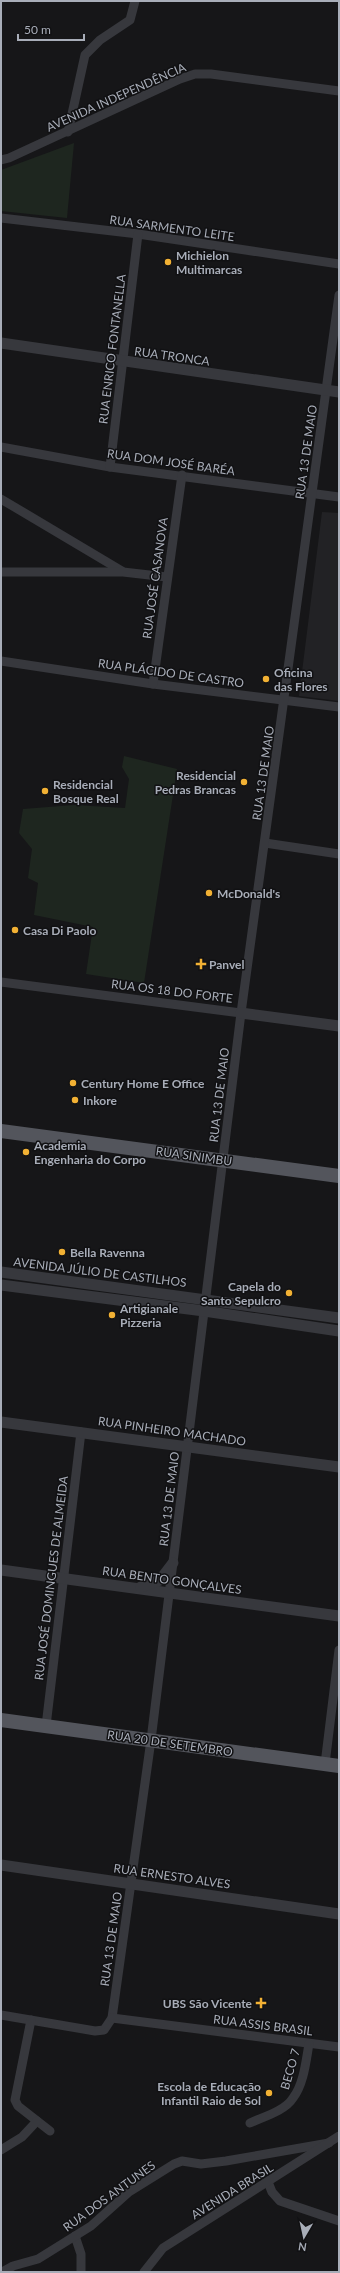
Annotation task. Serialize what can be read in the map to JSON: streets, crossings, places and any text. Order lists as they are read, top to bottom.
{
  "streets": {
    "main road": ["RUA SINIMBU", "RUA 20 DE SETEMBRO"],
    "street": [
      "AVENIDA INDEPENDÊNCIA",
      "RUA SARMENTO LEITE",
      "RUA ENRICO FONTANELLA",
      "RUA TRONCA",
      "RUA 13 DE MAIO",
      "RUA DOM JOSÉ BARÉA",
      "RUA JOSÉ CASANOVA",
      "RUA PLÁCIDO DE CASTRO",
      "RUA OS 18 DO FORTE",
      "AVENIDA JÚLIO DE CASTILHOS",
      "RUA PINHEIRO MACHADO",
      "RUA JOSÉ DOMINGUES DE ALMEIDA",
      "RUA BENTO GONÇALVES",
      "RUA ERNESTO ALVES",
      "RUA ASSIS BRASIL",
      "BECO 7",
      "AVENIDA BRASIL",
      "RUA DOS ANTUNES"
    ]
  },
  "crossings": [
    ["RUA SARMENTO LEITE", "RUA ENRICO FONTANELLA"],
    ["RUA ENRICO FONTANELLA", "RUA TRONCA"],
    ["RUA ENRICO FONTANELLA", "RUA DOM JOSÉ BARÉA"],
    ["RUA TRONCA", "RUA 13 DE MAIO"],
    ["RUA 13 DE MAIO", "RUA DOM JOSÉ BARÉA"],
    ["RUA 13 DE MAIO", "RUA PLÁCIDO DE CASTRO"],
    ["RUA 13 DE MAIO", "RUA OS 18 DO FORTE"],
    ["RUA 13 DE MAIO", "RUA SINIMBU"],
    ["RUA 13 DE MAIO", "AVENIDA JÚLIO DE CASTILHOS"],
    ["RUA 13 DE MAIO", "RUA PINHEIRO MACHADO"],
    ["RUA 13 DE MAIO", "RUA BENTO GONÇALVES"],
    ["RUA 13 DE MAIO", "RUA 20 DE SETEMBRO"],
    ["RUA 13 DE MAIO", "RUA ERNESTO ALVES"],
    ["RUA 13 DE MAIO", "RUA ASSIS BRASIL"],
    ["RUA DOM JOSÉ BARÉA", "RUA JOSÉ CASANOVA"],
    ["RUA JOSÉ CASANOVA", "RUA PLÁCIDO DE CASTRO"],
    ["RUA PINHEIRO MACHADO", "RUA JOSÉ DOMINGUES DE ALMEIDA"],
    ["RUA JOSÉ DOMINGUES DE ALMEIDA", "RUA BENTO GONÇALVES"],
    ["RUA JOSÉ DOMINGUES DE ALMEIDA", "RUA 20 DE SETEMBRO"],
    ["RUA ASSIS BRASIL", "BECO 7"],
    ["AVENIDA BRASIL", "RUA DOS ANTUNES"]
  ],
  "places": {
    "other": [
      "Michielon Multimarcas",
      "Oficina das Flores",
      "Residencial Pedras Brancas",
      "Residencial Bosque Real",
      "McDonald's",
      "Casa Di Paolo",
      "Century Home E Office",
      "Inkore",
      "Academia Engenharia do Corpo",
      "Bella Ravenna",
      "Capela do Santo Sepulcro",
      "Artigianale Pizzeria",
      "Escola de Educação Infantil Raio de Sol"
    ],
    "health": ["Panvel", "UBS São Vicente"]
  },
  "scale_bar": "50 m",
  "north": "bottom"
}
